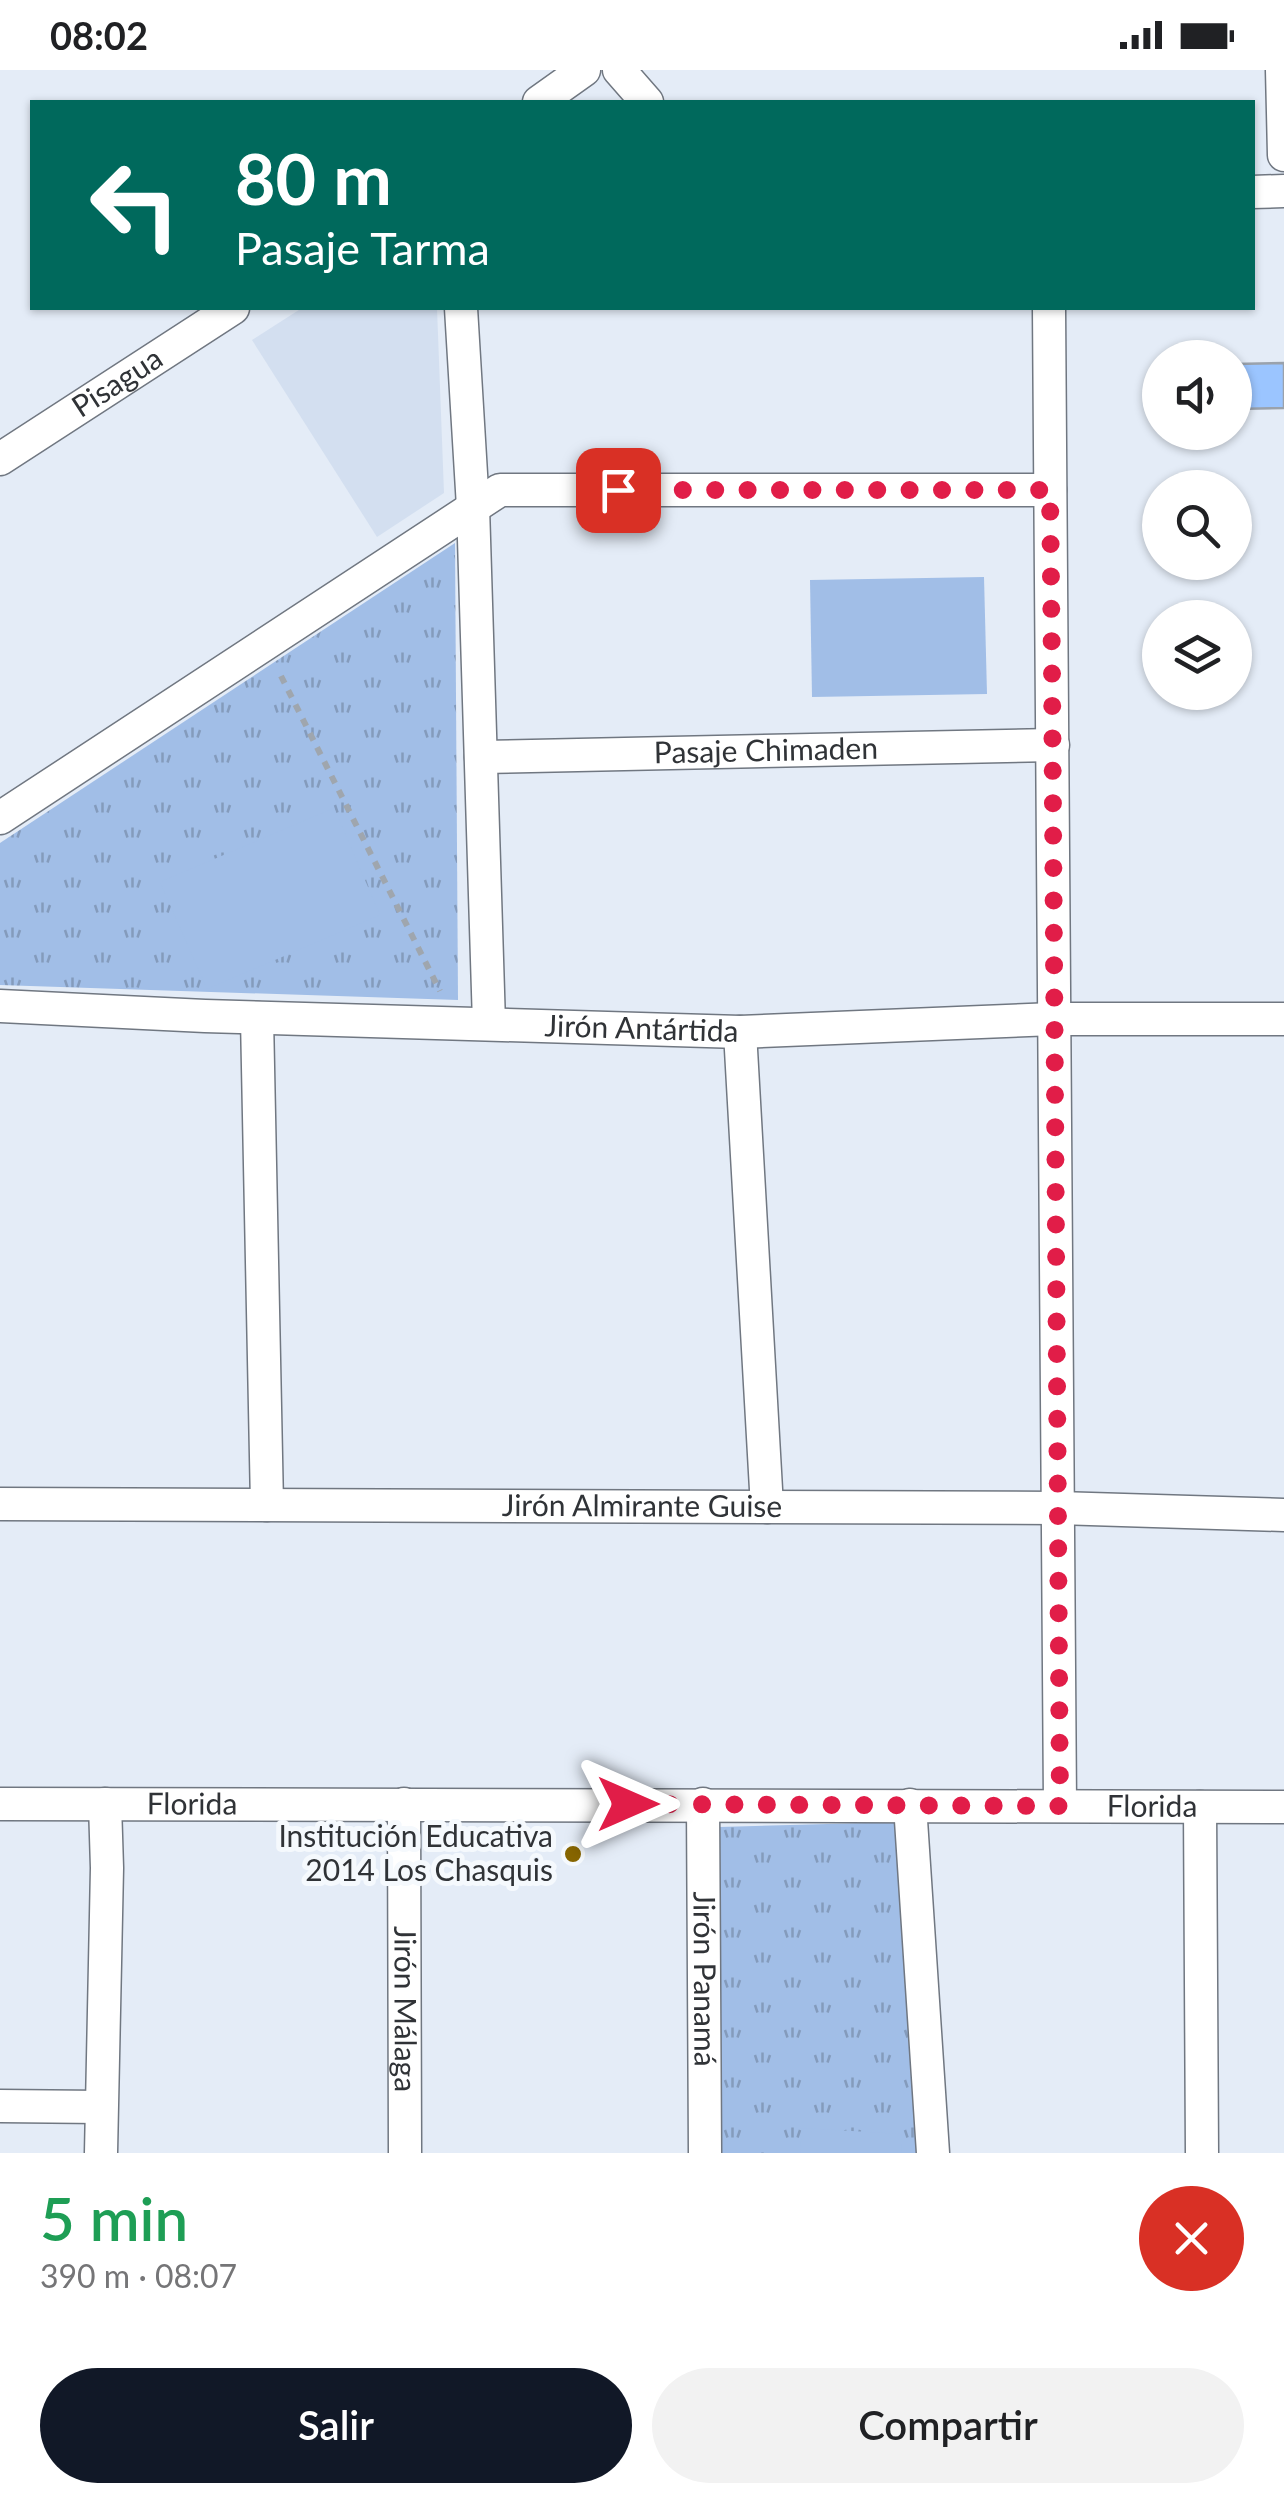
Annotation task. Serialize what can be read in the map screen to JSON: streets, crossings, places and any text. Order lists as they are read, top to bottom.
{
  "streets": {
    "street": [
      "Pisagua",
      "Pasaje Chimaden",
      "Jirón Antártida",
      "Jirón Almirante Guise",
      "Florida",
      "Jirón Panamá",
      "Jirón Málaga"
    ]
  },
  "crossings": [
    ["Florida", "Jirón Panamá"],
    ["Florida", "Jirón Málaga"]
  ],
  "places": ["Institución Educativa 2014 Los Chasquis"],
  "page": {
    "status": "08:02",
    "turn": ["80 m", "Pasaje Tarma"],
    "heading": ["5 min", "390 m · 08:07"],
    "buttons": ["Salir", "Compartir"]
  }
}
